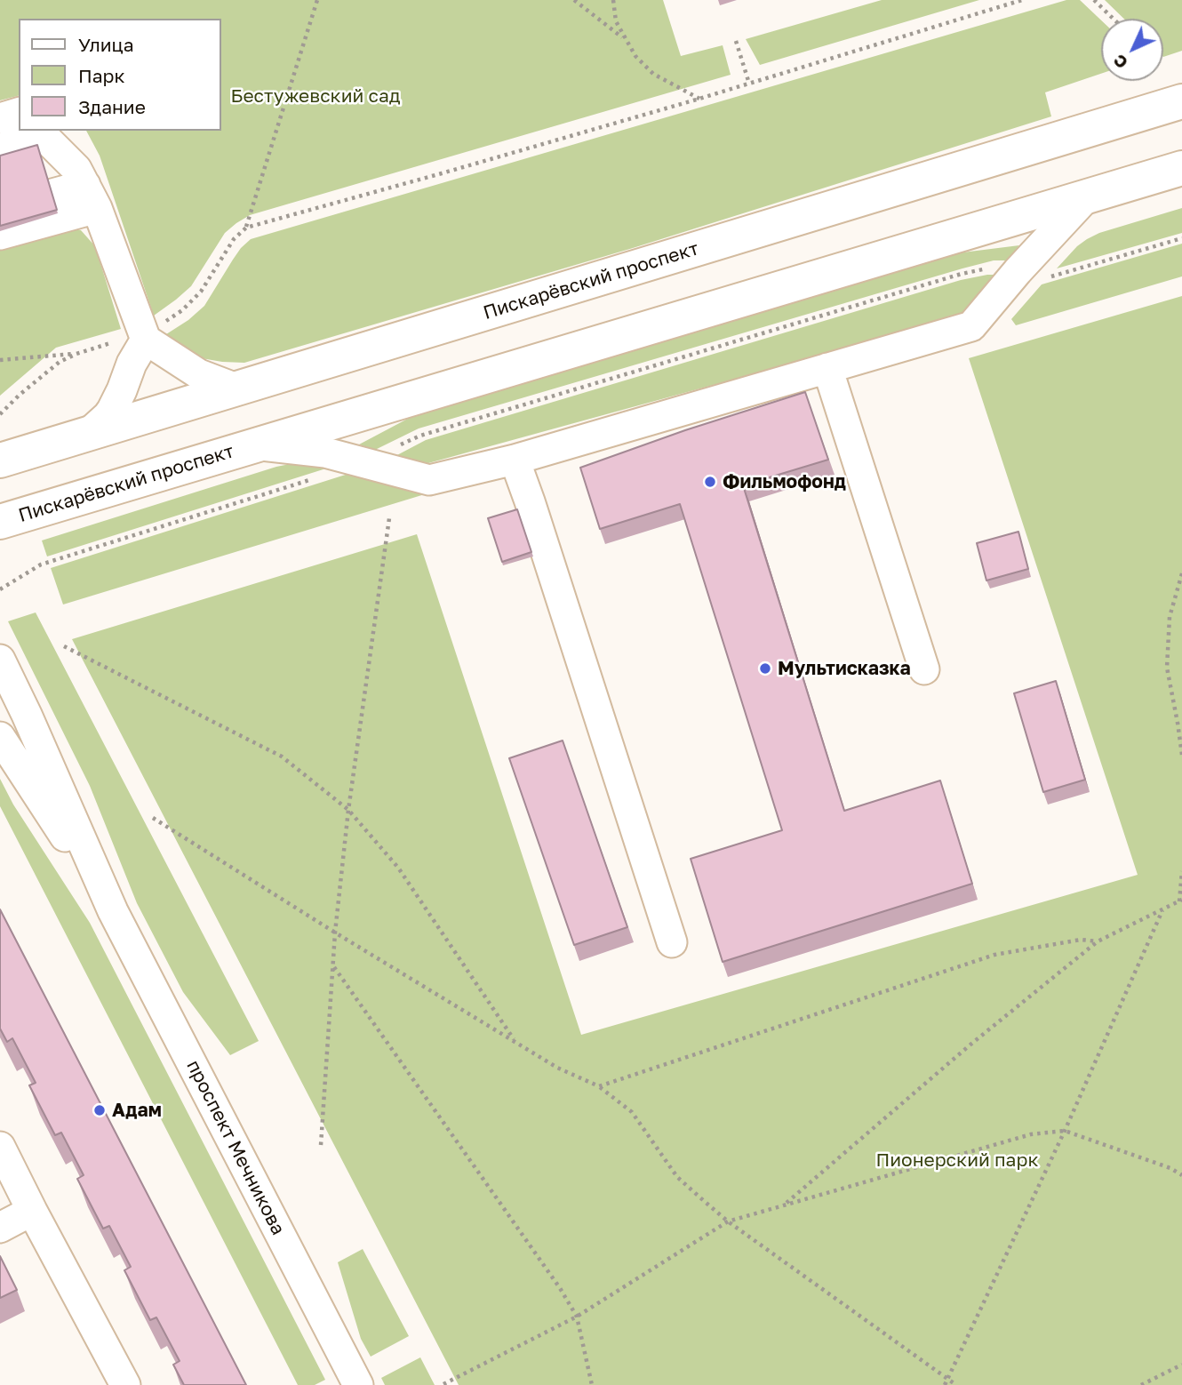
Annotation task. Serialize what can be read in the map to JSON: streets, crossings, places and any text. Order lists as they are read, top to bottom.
{
  "streets": {
    "main road": ["Пискарёвский проспект"],
    "street": ["проспект Мечникова"]
  },
  "parks": ["Бестужевский сад", "Пионерский парк"],
  "places": ["Фильмофонд", "Мультисказка", "Адам"],
  "legend": ["Улица", "Парк", "Здание"],
  "north": "bottom left"
}
